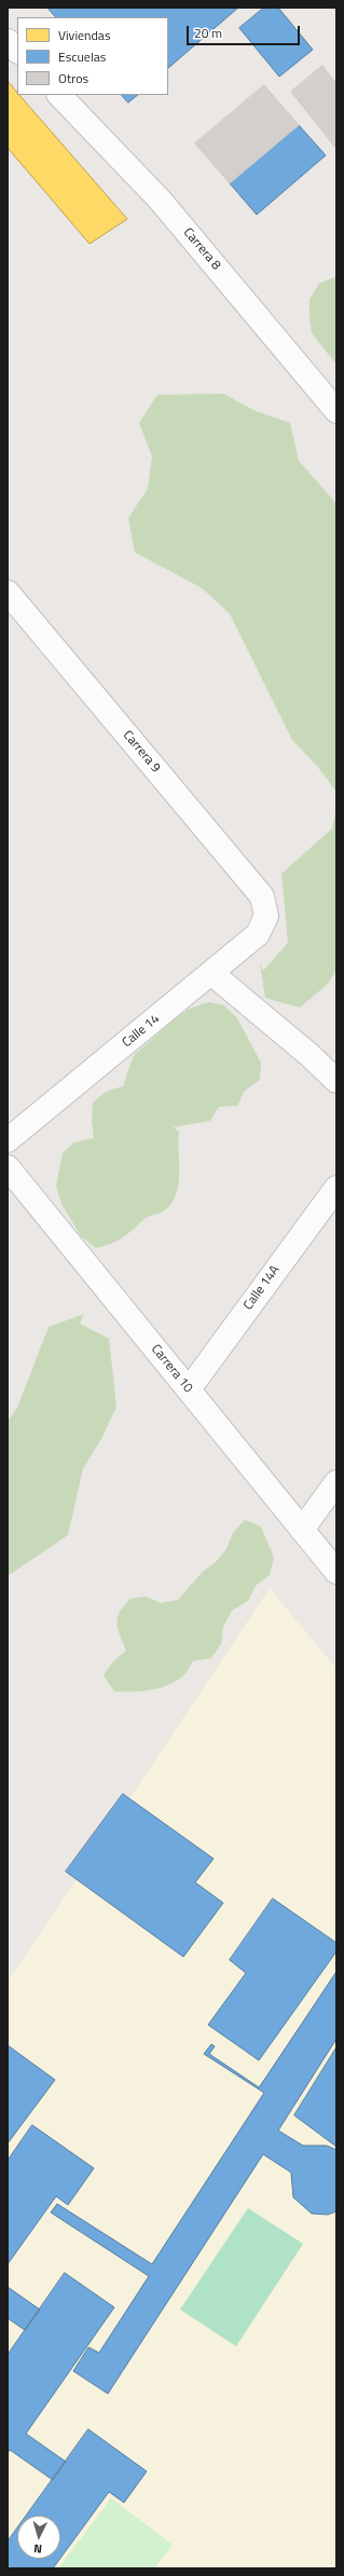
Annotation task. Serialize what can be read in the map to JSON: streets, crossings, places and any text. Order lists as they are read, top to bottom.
{
  "streets": {
    "street": [
      "Carrera 8",
      "Carrera 9",
      "Calle 14",
      "Calle 14A",
      "Carrera 10"
    ]
  },
  "crossings": [
    ["Carrera 9", "Calle 14"],
    ["Calle 14A", "Carrera 10"]
  ],
  "legend": ["Viviendas", "Escuelas", "Otros"],
  "scale_bar": "20 m",
  "north": "bottom"
}
